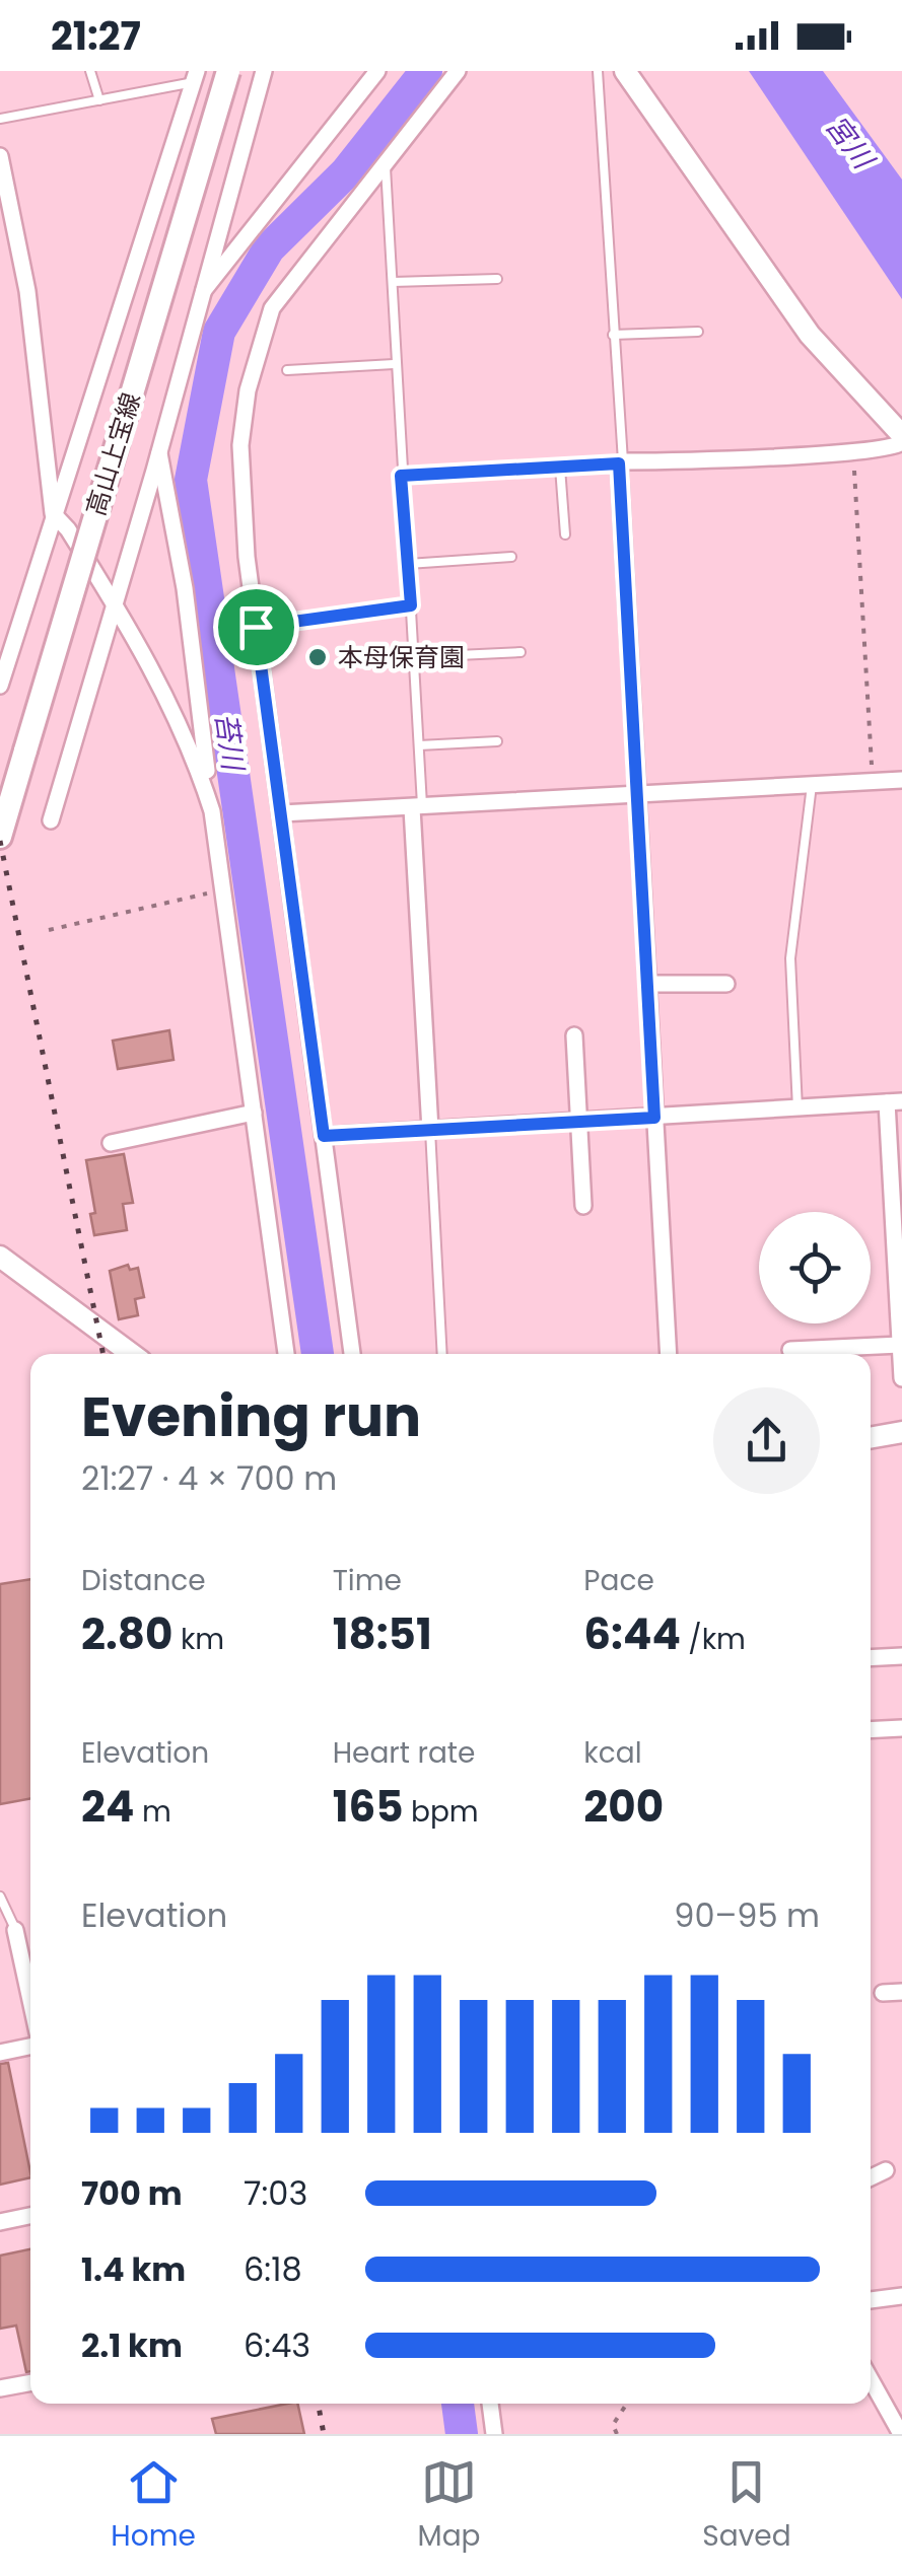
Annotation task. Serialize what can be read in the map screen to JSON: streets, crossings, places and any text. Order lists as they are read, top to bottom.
{
  "streets": {
    "main road": ["高山上宝線"]
  },
  "water": ["宮川", "苔川"],
  "places": ["本母保育園"],
  "page": {
    "status": "21:27",
    "heading": ["Evening run", "21:27 · 4 × 700 m"],
    "stats": [
      ["Distance", "2.80 km"],
      ["Time", "18:51"],
      ["Pace", "6:44 /km"],
      ["Elevation", "24 m"],
      ["Heart rate", "165 bpm"],
      ["kcal", "200"]
    ],
    "chart": ["Elevation", "90–95 m"],
    "list": [
      {
        "name": "700 m",
        "note": "7:03"
      },
      {
        "name": "1.4 km",
        "note": "6:18"
      },
      {
        "name": "2.1 km",
        "note": "6:43"
      }
    ],
    "tabs": ["Home", "Map", "Saved"]
  }
}
